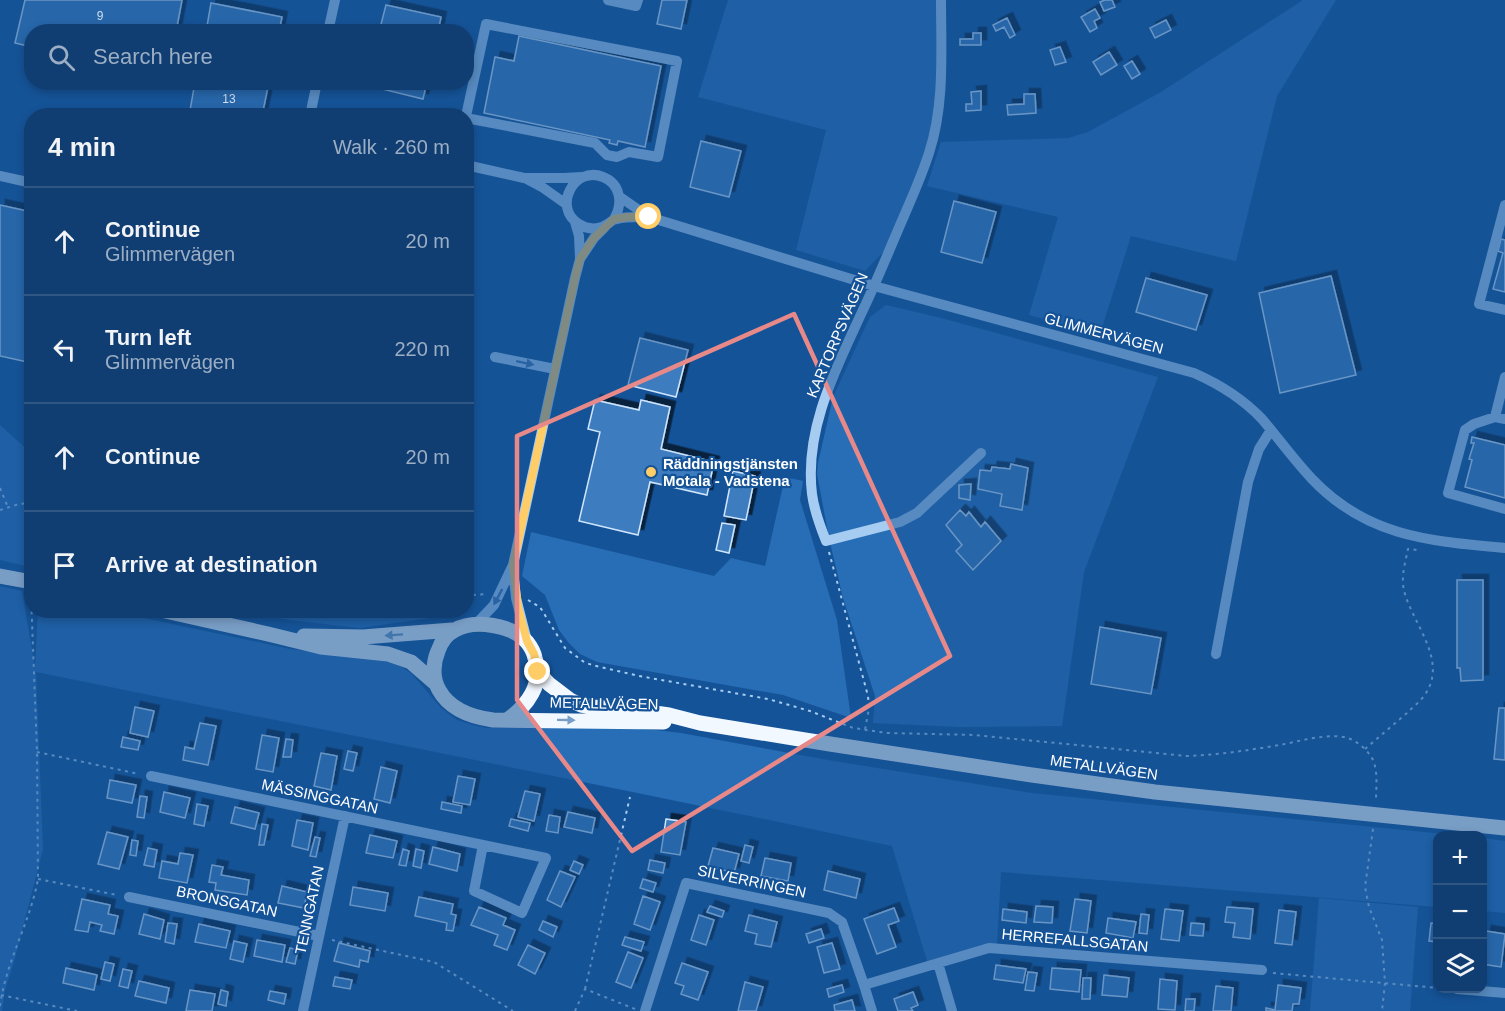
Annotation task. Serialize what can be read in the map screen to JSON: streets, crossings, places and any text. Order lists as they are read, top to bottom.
{
  "streets": {
    "main road": ["METALLVÄGEN"],
    "street": [
      "GLIMMERVÄGEN",
      "KARTORPSVÄGEN",
      "MÄSSINGGATAN",
      "SILVERRINGEN",
      "BRONSGATAN",
      "TENNGATAN",
      "HERREFALLSGATAN"
    ]
  },
  "crossings": [
    ["GLIMMERVÄGEN", "KARTORPSVÄGEN"],
    ["MÄSSINGGATAN", "TENNGATAN"],
    ["BRONSGATAN", "TENNGATAN"]
  ],
  "places": ["Räddningstjänsten Motala - Vadstena"],
  "house_numbers": ["9", "13"],
  "page": {
    "search": "Search here",
    "heading": ["4 min", "Walk · 260 m"],
    "list": [
      ["Continue", "Glimmervägen", "20 m"],
      ["Turn left", "Glimmervägen", "220 m"],
      ["Continue", "20 m"],
      "Arrive at destination"
    ],
    "map_buttons": ["+", "−"]
  }
}
